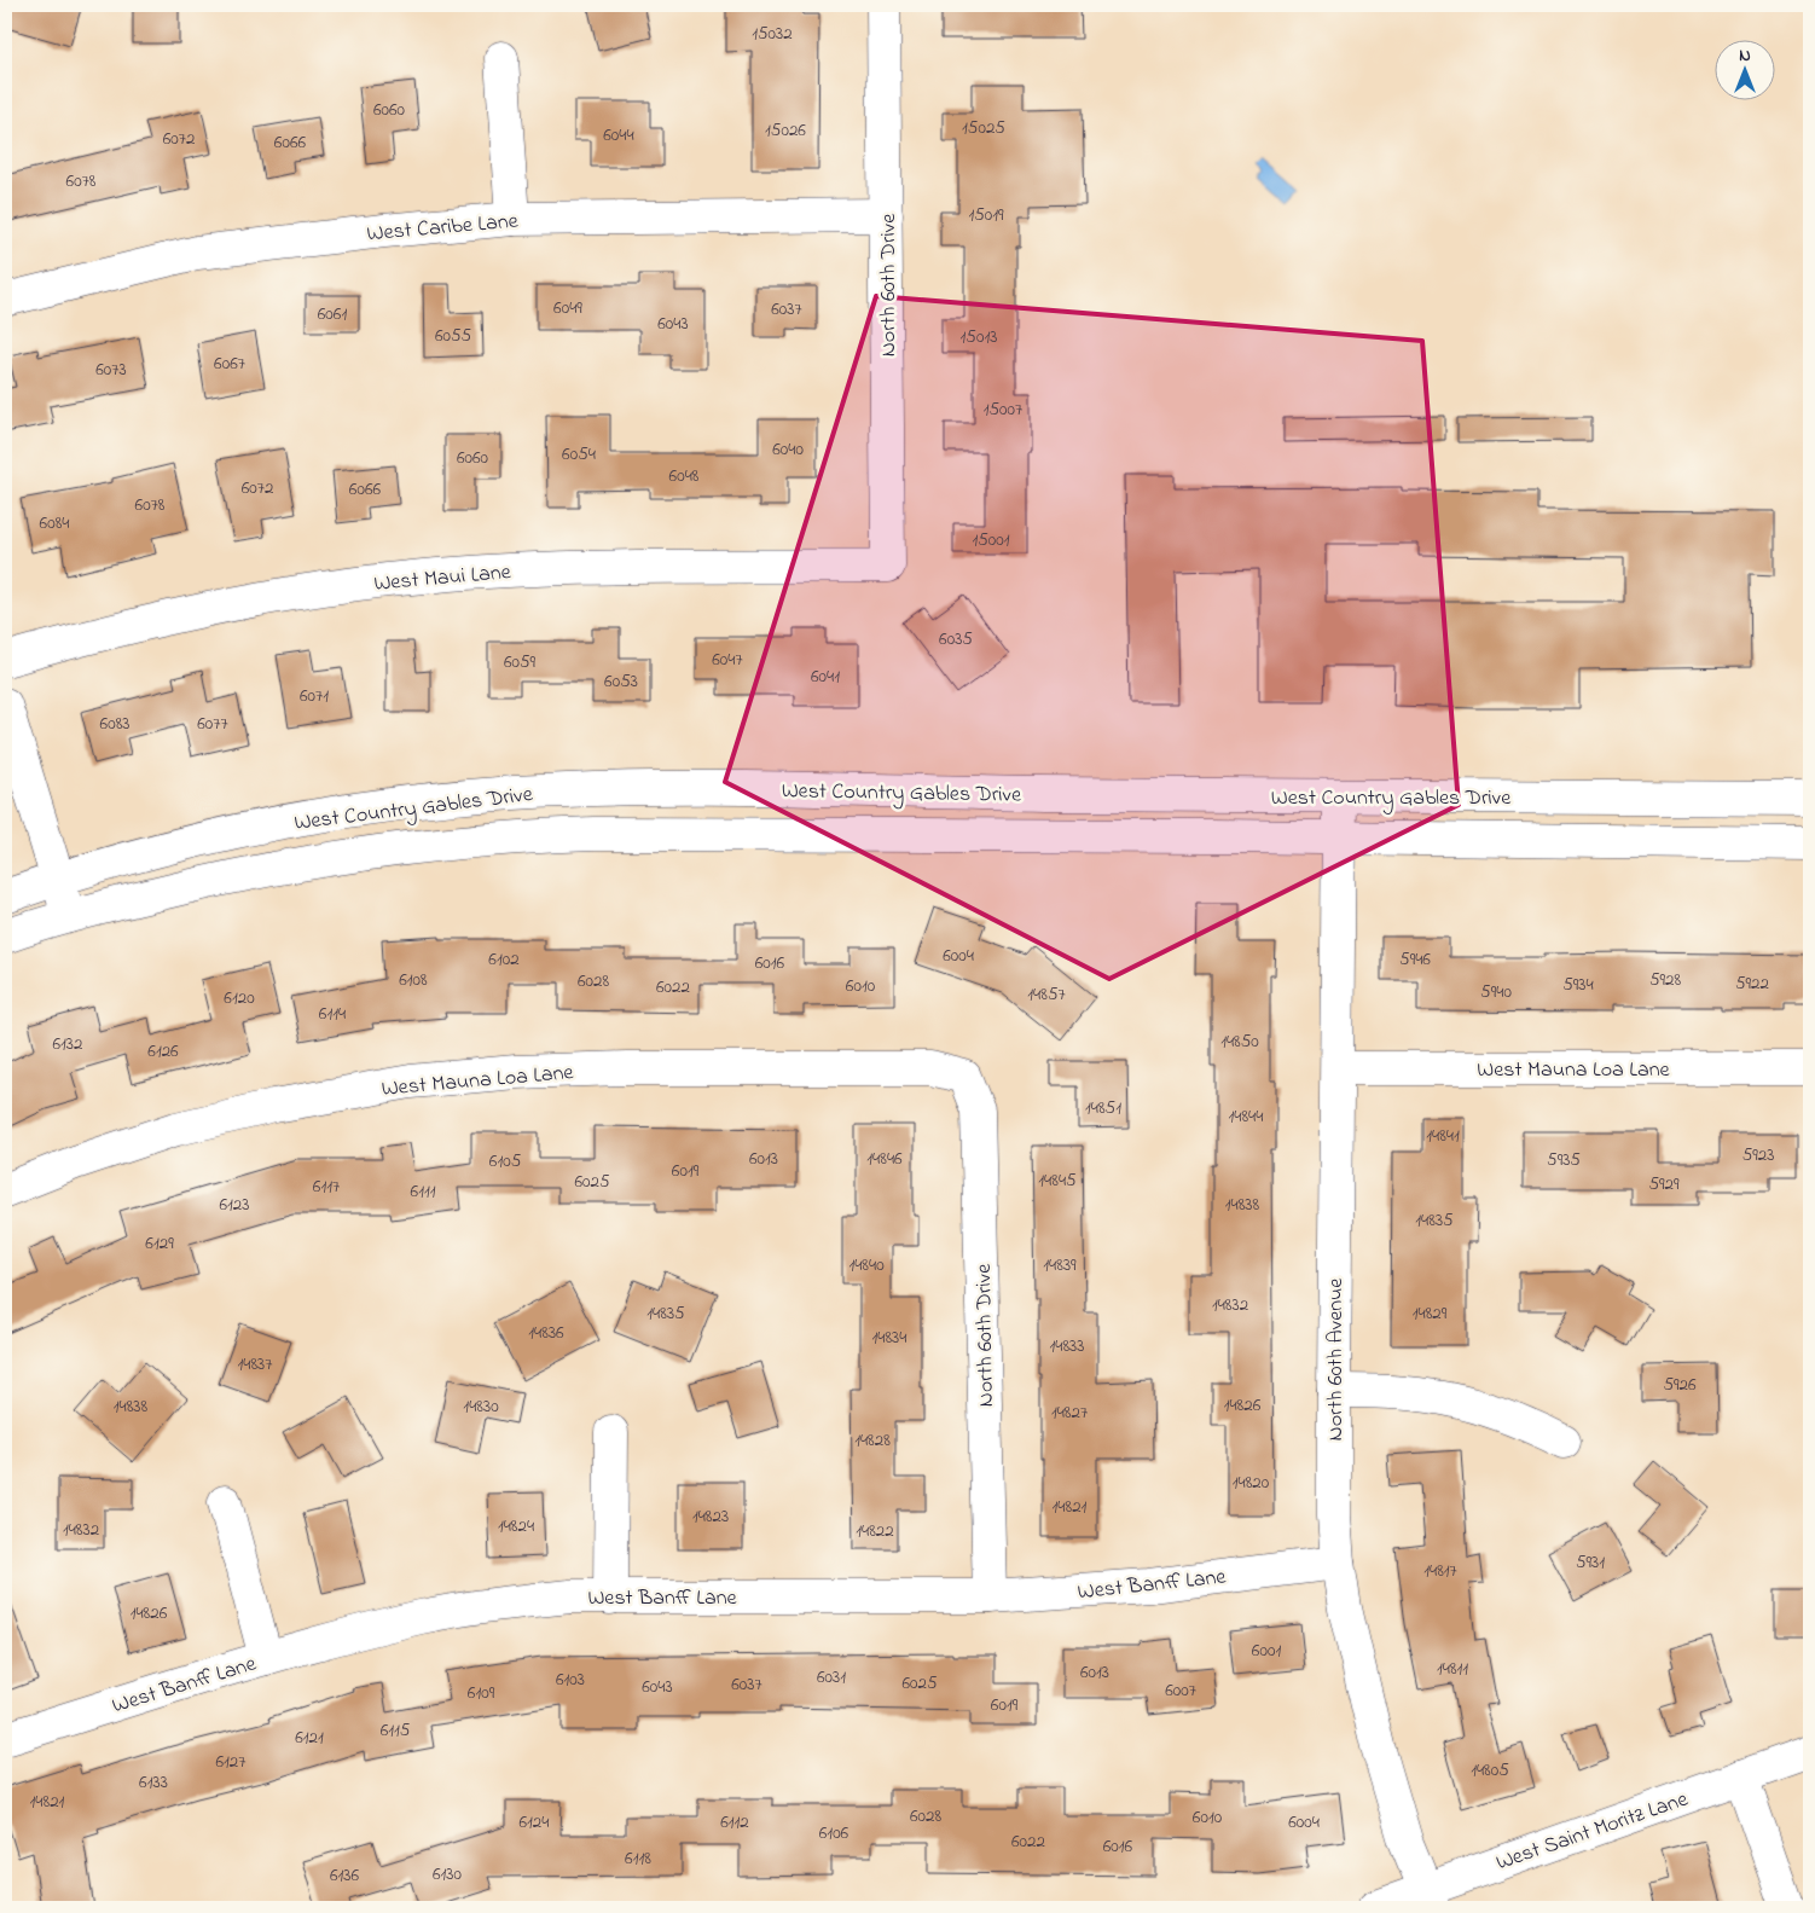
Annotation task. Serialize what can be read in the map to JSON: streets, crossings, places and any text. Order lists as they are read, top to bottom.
{
  "streets": {
    "street": [
      "West Caribe Lane",
      "North 60th Drive",
      "West Maui Lane",
      "West Country Gables Drive",
      "West Mauna Loa Lane",
      "North 60th Avenue",
      "West Banff Lane",
      "West Saint Moritz Lane"
    ]
  },
  "crossings": [
    ["West Caribe Lane", "North 60th Drive"],
    ["North 60th Drive", "West Maui Lane"],
    ["North 60th Drive", "West Mauna Loa Lane"],
    ["North 60th Drive", "West Banff Lane"],
    ["West Country Gables Drive", "North 60th Avenue"],
    ["West Mauna Loa Lane", "North 60th Avenue"],
    ["North 60th Avenue", "West Banff Lane"],
    ["North 60th Avenue", "West Saint Moritz Lane"]
  ],
  "house_numbers": [
    "15032",
    "6060",
    "15025",
    "15026",
    "6044",
    "6072",
    "6066",
    "6078",
    "15019",
    "6049",
    "6037",
    "6061",
    "6043",
    "6055",
    "15013",
    "6067",
    "6073",
    "15007",
    "6040",
    "6054",
    "6060",
    "6048",
    "6072",
    "6066",
    "6078",
    "6084",
    "15001",
    "6035",
    "6047",
    "6059",
    "6041",
    "6053",
    "6071",
    "6083",
    "6077",
    "6004",
    "6102",
    "5946",
    "6016",
    "6108",
    "5928",
    "6028",
    "5922",
    "5934",
    "6010",
    "6022",
    "5940",
    "14857",
    "6120",
    "6114",
    "14850",
    "6132",
    "6126",
    "14851",
    "14844",
    "14841",
    "5923",
    "6013",
    "14846",
    "5935",
    "6105",
    "6019",
    "14845",
    "6025",
    "5929",
    "6117",
    "6111",
    "6123",
    "14838",
    "14835",
    "6129",
    "14840",
    "14839",
    "14832",
    "14835",
    "14829",
    "14836",
    "14834",
    "14833",
    "14837",
    "5926",
    "14826",
    "14838",
    "14830",
    "14827",
    "14828",
    "14820",
    "14821",
    "14823",
    "14824",
    "14832",
    "14822",
    "5931",
    "14817",
    "14826",
    "6001",
    "14811",
    "6013",
    "6031",
    "6103",
    "6025",
    "6037",
    "6043",
    "6007",
    "6109",
    "6019",
    "6115",
    "6121",
    "6127",
    "14805",
    "6133",
    "14821",
    "6028",
    "6010",
    "6124",
    "6112",
    "6004",
    "6106",
    "6022",
    "6016",
    "6118",
    "6130",
    "6136"
  ],
  "north": "top"
}
